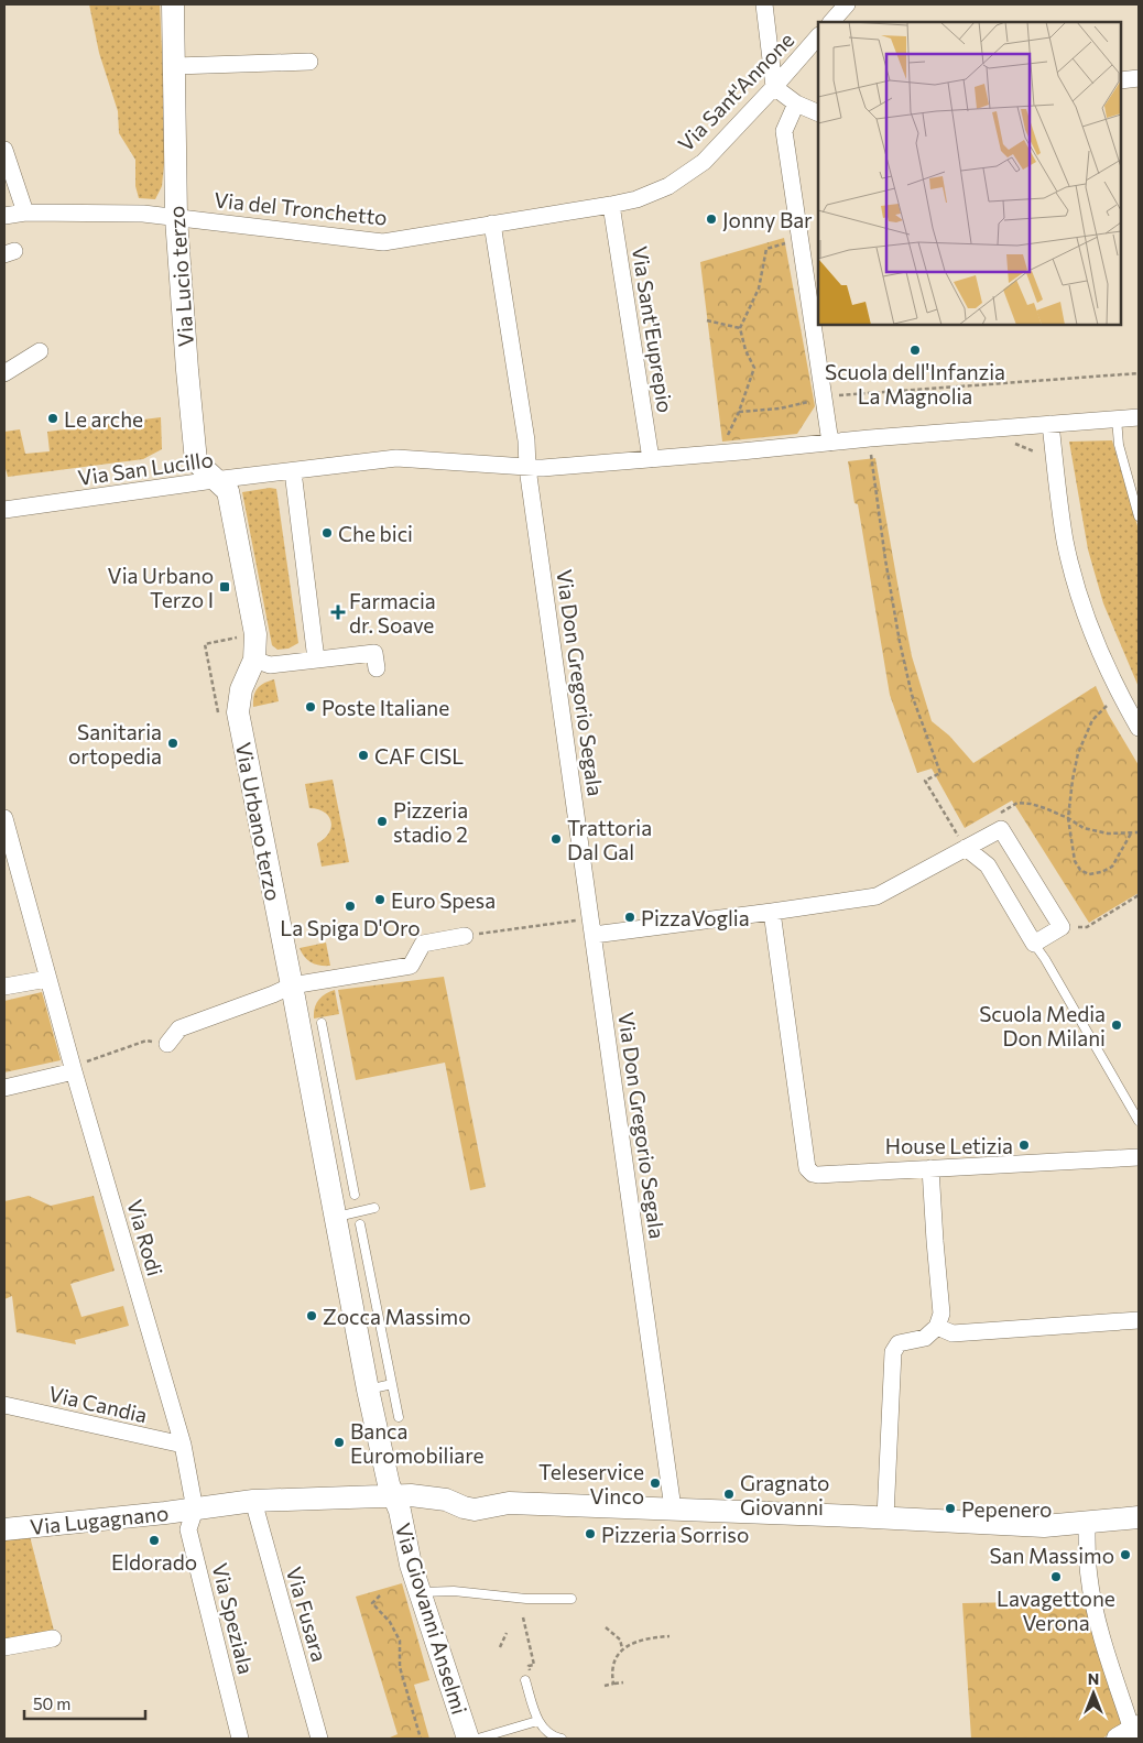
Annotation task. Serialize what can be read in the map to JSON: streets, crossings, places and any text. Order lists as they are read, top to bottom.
{
  "streets": {
    "street": [
      "Via Sant'Annone",
      "Via del Tronchetto",
      "Via Lucio terzo",
      "Via Sant'Euprepio",
      "Via San Lucillo",
      "Via Don Gregorio Segala",
      "Via Urbano terzo",
      "Via Rodi",
      "Via Candia",
      "Via Lugagnano",
      "Via Fusara",
      "Via Speziala",
      "Via Giovanni Anselmi"
    ]
  },
  "crossings": [
    ["Via Sant'Annone", "Via del Tronchetto"],
    ["Via Sant'Annone", "Via Sant'Euprepio"],
    ["Via Sant'Annone", "Via Don Gregorio Segala"],
    ["Via del Tronchetto", "Via Lucio terzo"],
    ["Via del Tronchetto", "Via Don Gregorio Segala"],
    ["Via Lucio terzo", "Via San Lucillo"],
    ["Via Lucio terzo", "Via Urbano terzo"],
    ["Via San Lucillo", "Via Don Gregorio Segala"],
    ["Via San Lucillo", "Via Urbano terzo"],
    ["Via Don Gregorio Segala", "Via Lugagnano"],
    ["Via Urbano terzo", "Via Lugagnano"],
    ["Via Urbano terzo", "Via Giovanni Anselmi"],
    ["Via Rodi", "Via Candia"],
    ["Via Rodi", "Via Lugagnano"],
    ["Via Rodi", "Via Speziala"],
    ["Via Lugagnano", "Via Fusara"],
    ["Via Lugagnano", "Via Speziala"],
    ["Via Lugagnano", "Via Giovanni Anselmi"]
  ],
  "places": {
    "other": [
      "Jonny Bar",
      "Scuola dell'Infanzia La Magnolia",
      "Le arche",
      "Che bici",
      "Poste Italiane",
      "Sanitaria ortopedia",
      "CAF CISL",
      "Pizzeria stadio 2",
      "Trattoria Dal Gal",
      "Euro Spesa",
      "La Spiga D'Oro",
      "PizzaVoglia",
      "Scuola Media Don Milani",
      "House Letizia",
      "Zocca Massimo",
      "Banca Euromobiliare",
      "Teleservice Vinco",
      "Gragnato Giovanni",
      "Pepenero",
      "Pizzeria Sorriso",
      "Eldorado",
      "San Massimo",
      "Lavagettone Verona"
    ],
    "transit": ["Via Urbano Terzo I"],
    "health": ["Farmacia dr. Soave"]
  },
  "scale_bar": "50 m",
  "north": "top"
}
